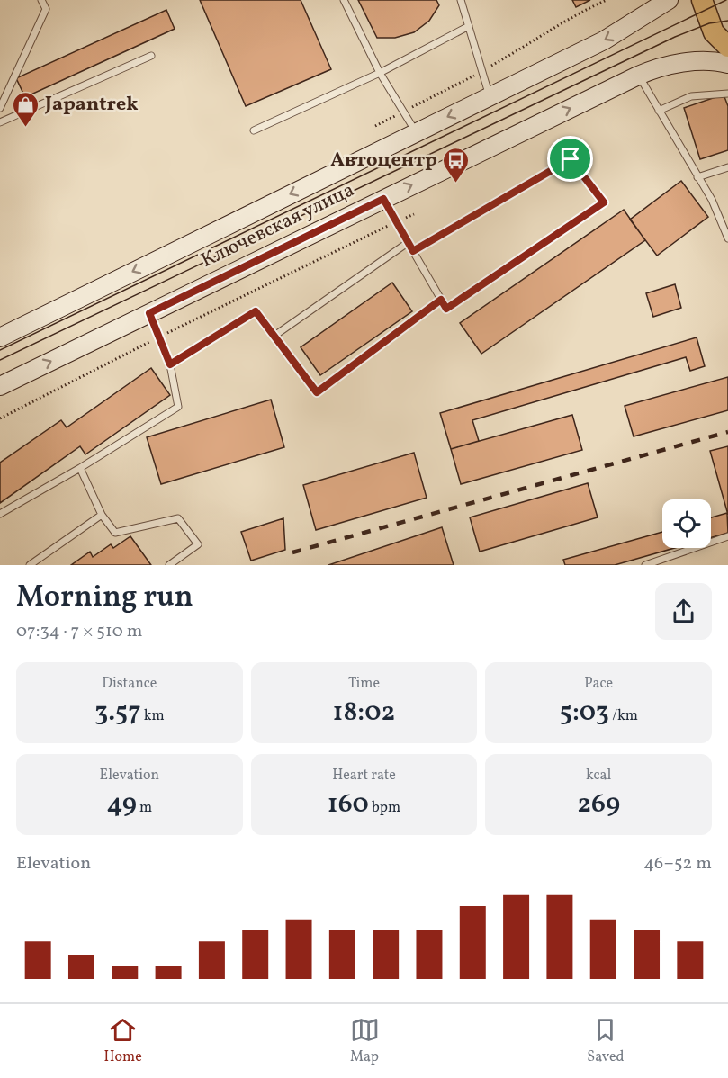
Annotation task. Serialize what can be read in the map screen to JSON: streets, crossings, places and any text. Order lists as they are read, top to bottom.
{
  "streets": {
    "main road": ["Ключевская улица"]
  },
  "places": {
    "shop": ["Japantrek"],
    "bus stop": ["Автоцентр"]
  },
  "page": {
    "heading": ["Morning run", "07:34 · 7 × 510 m"],
    "stats": [
      ["Distance", "3.57 km"],
      ["Time", "18:02"],
      ["Pace", "5:03 /km"],
      ["Elevation", "49 m"],
      ["Heart rate", "160 bpm"],
      ["kcal", "269"]
    ],
    "chart": ["Elevation", "46–52 m"],
    "tabs": ["Home", "Map", "Saved"]
  }
}
